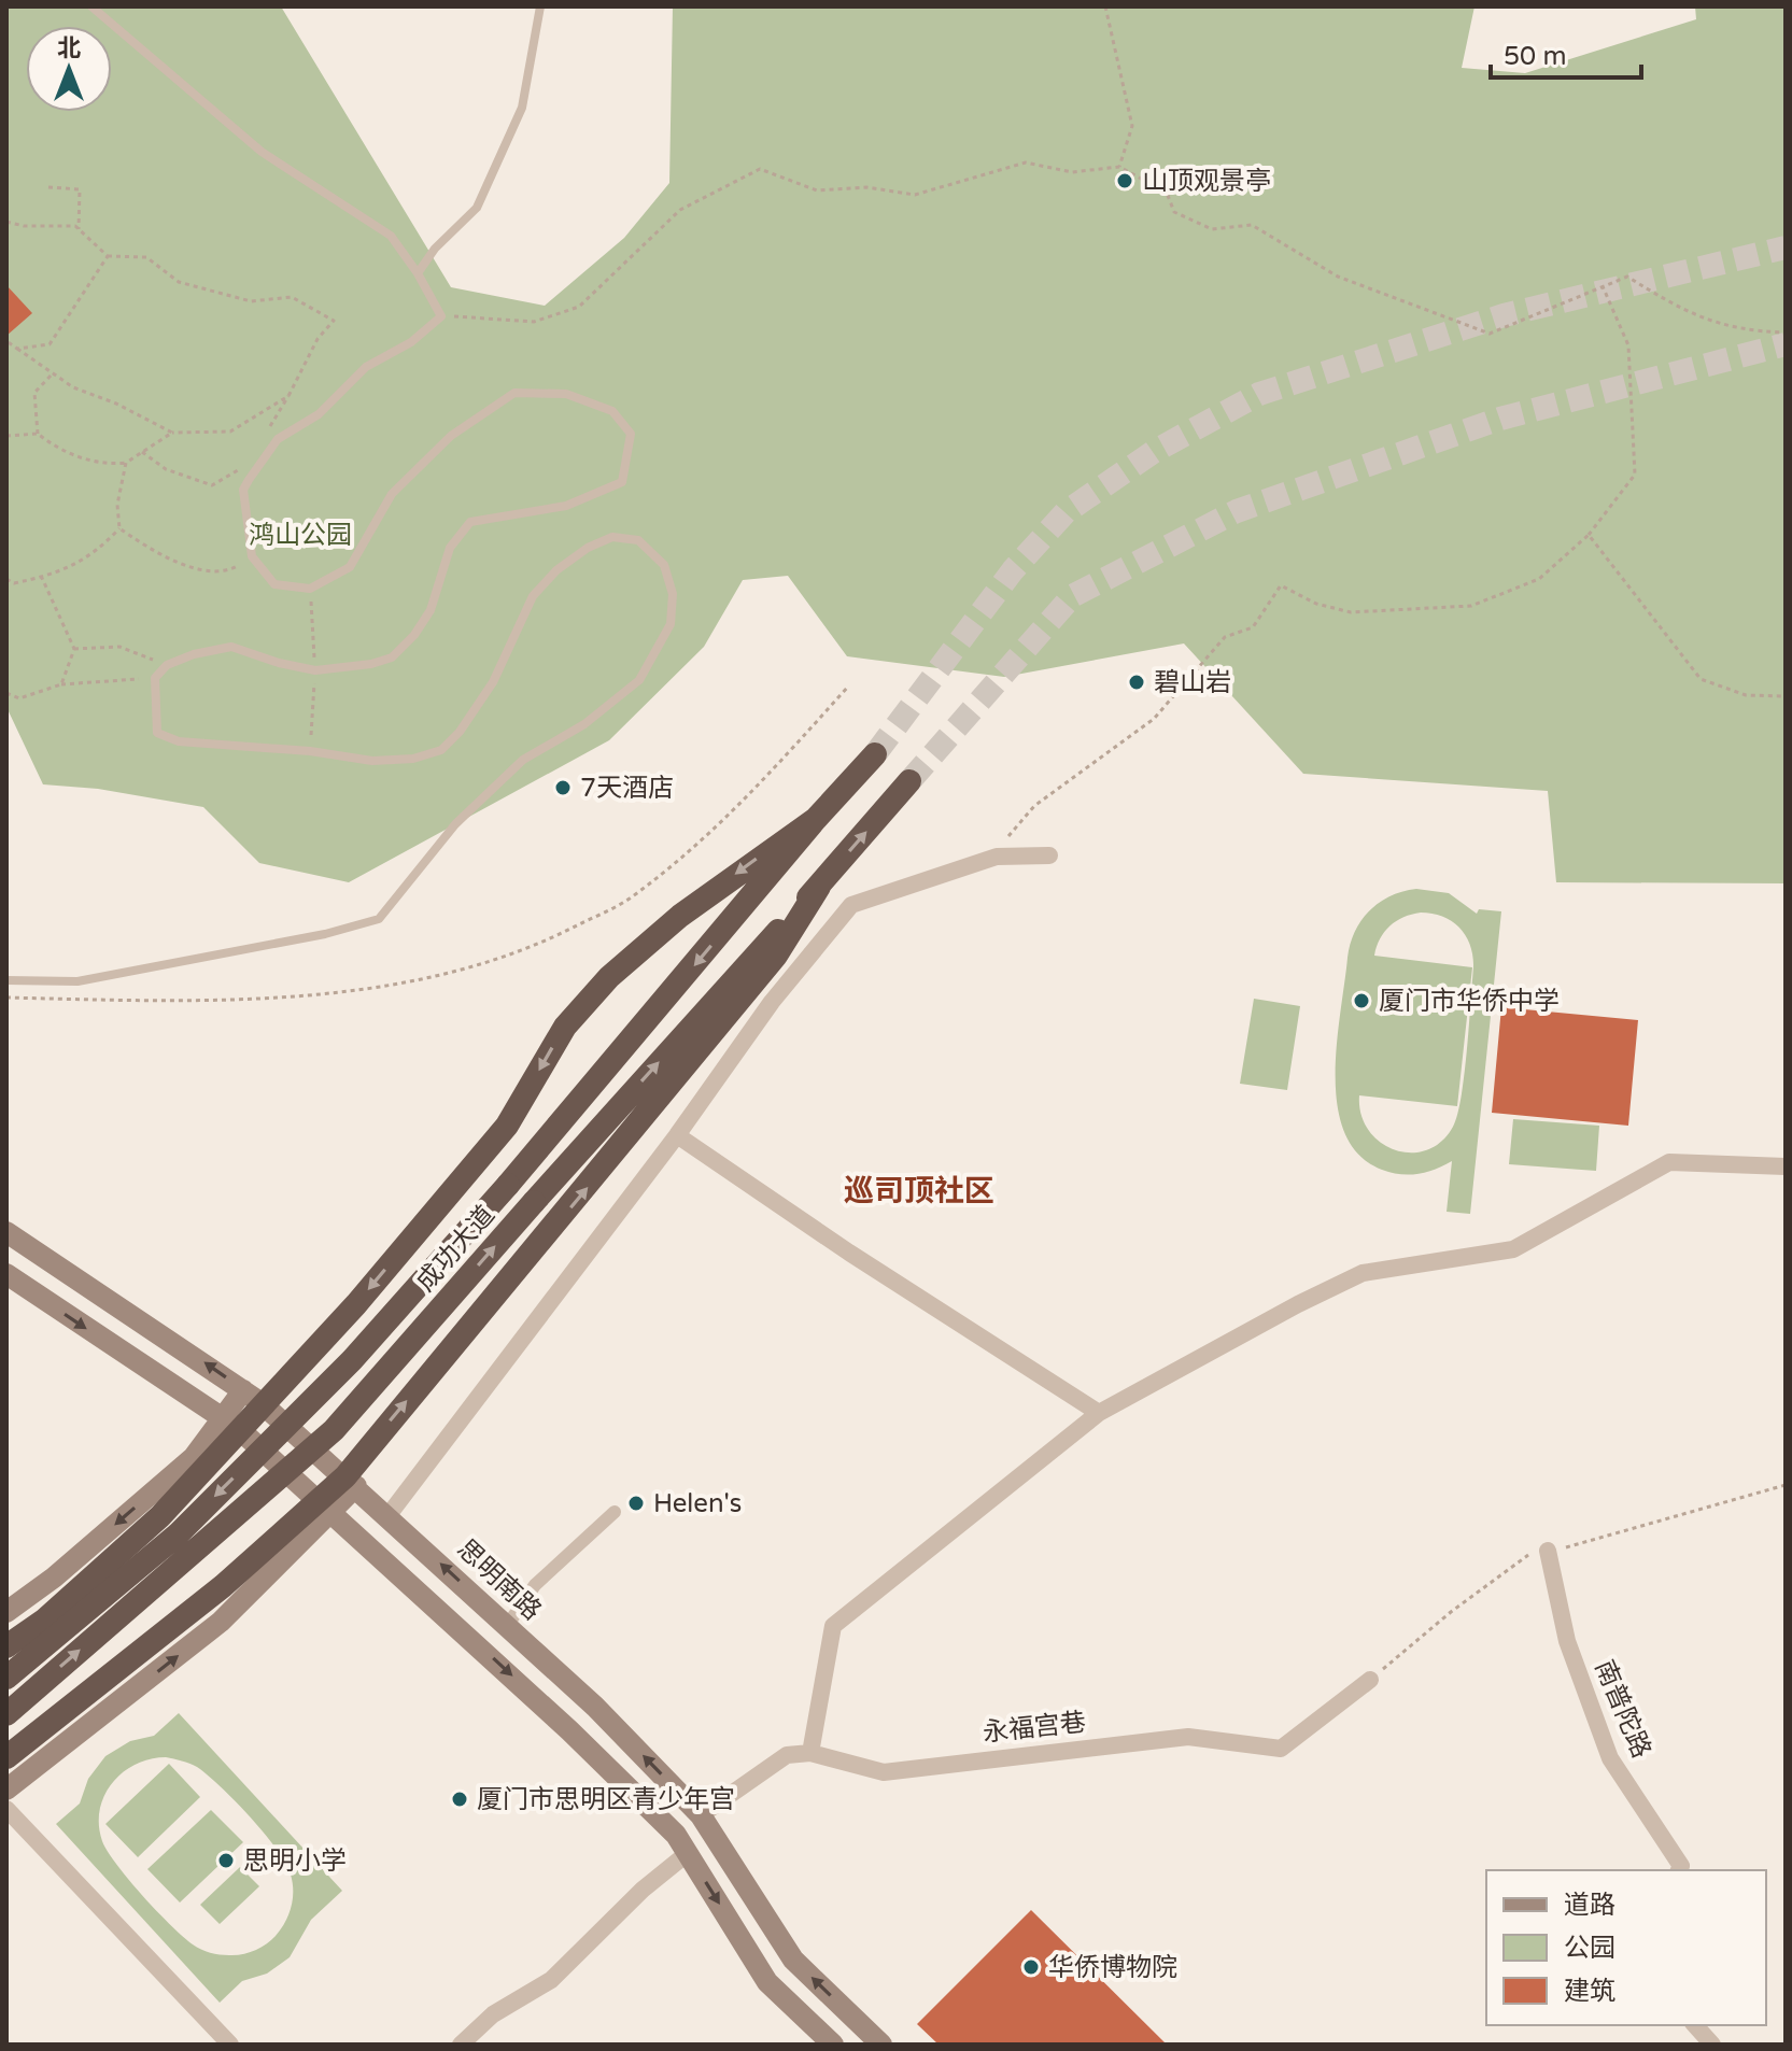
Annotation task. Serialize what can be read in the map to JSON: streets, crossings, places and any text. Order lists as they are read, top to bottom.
{
  "streets": {
    "highway": ["成功大道"],
    "main road": ["思明南路"],
    "street": ["南普陀路", "永福宫巷"]
  },
  "districts": ["巡司顶社区"],
  "parks": ["鸿山公园"],
  "places": [
    "山顶观景亭",
    "碧山岩",
    "7天酒店",
    "厦门市华侨中学",
    "Helen's",
    "厦门市思明区青少年宫",
    "思明小学",
    "华侨博物院"
  ],
  "legend": ["道路", "公园", "建筑"],
  "scale_bar": "50 m",
  "north": "top"
}
